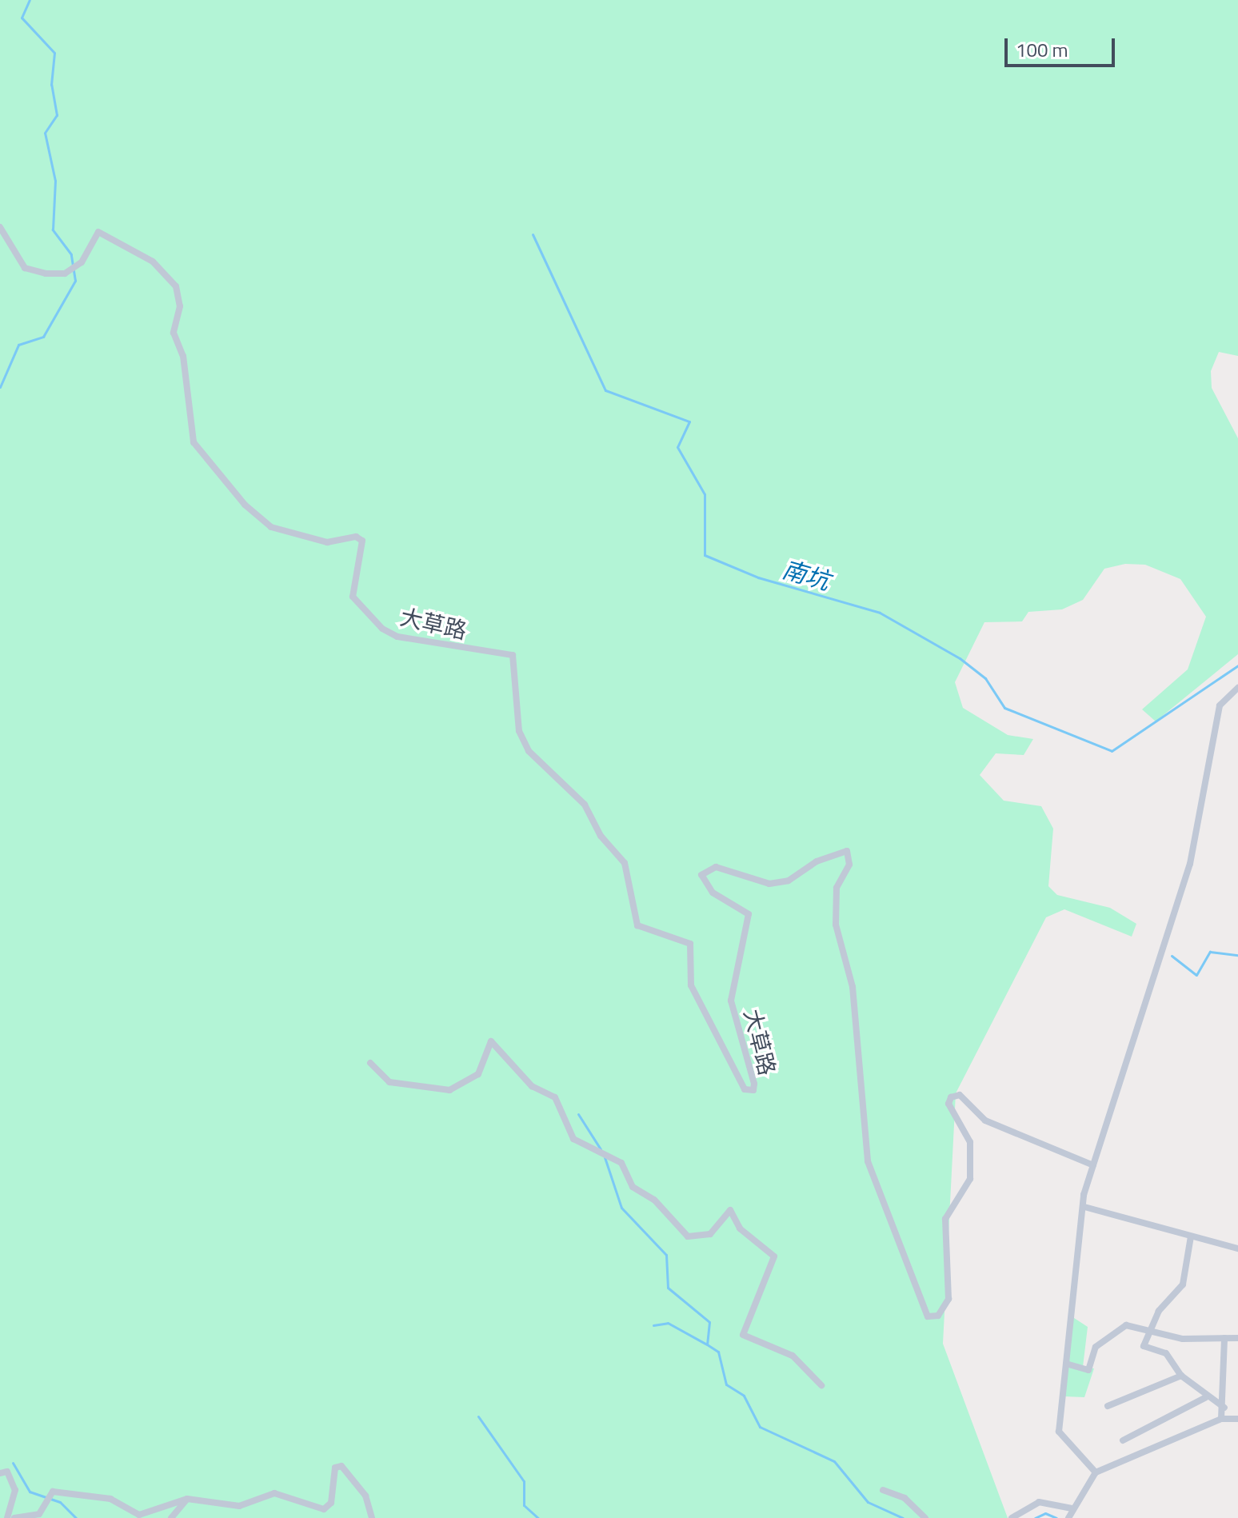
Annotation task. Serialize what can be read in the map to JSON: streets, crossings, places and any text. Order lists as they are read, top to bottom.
{
  "streets": {
    "street": ["大草路"]
  },
  "water": ["南坑"],
  "scale_bar": "100 m"
}
